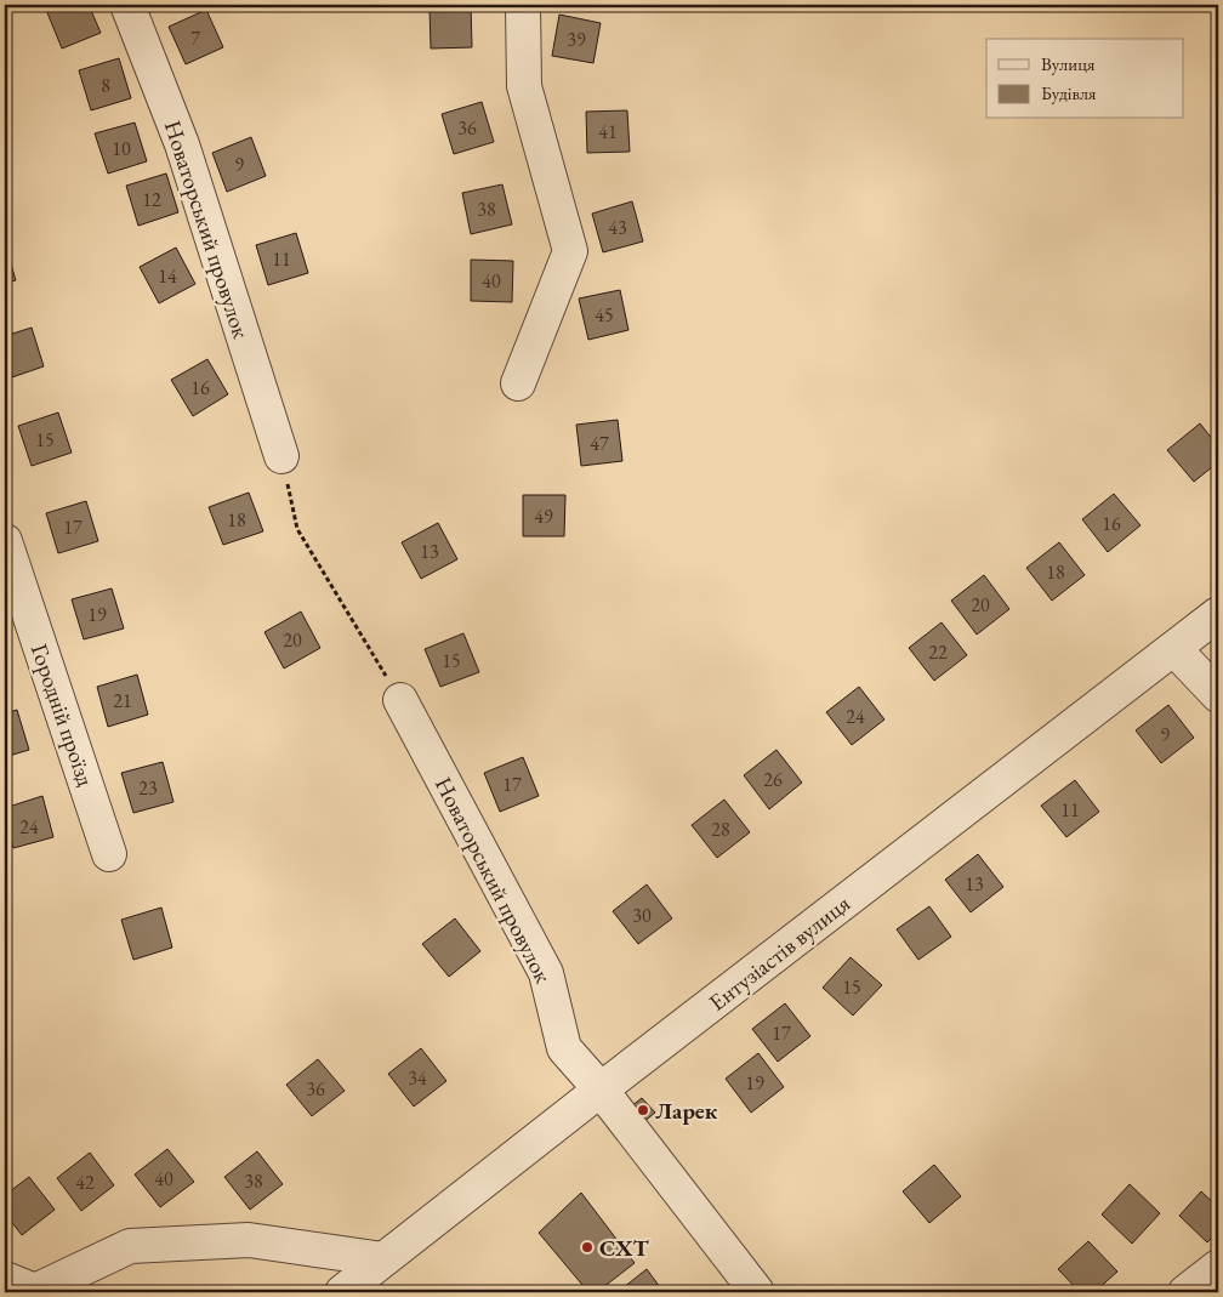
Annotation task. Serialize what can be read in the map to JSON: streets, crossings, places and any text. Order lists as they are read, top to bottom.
{
  "streets": {
    "street": ["Новаторський провулок", "Городній проїзд", "Ентузіастів вулиця"]
  },
  "crossings": [
    ["Новаторський провулок", "Ентузіастів вулиця"]
  ],
  "places": ["Ларек", "СХТ"],
  "house_numbers": [
    "7",
    "39",
    "8",
    "36",
    "41",
    "10",
    "9",
    "12",
    "38",
    "43",
    "11",
    "14",
    "40",
    "45",
    "16",
    "15",
    "47",
    "49",
    "18",
    "16",
    "17",
    "13",
    "18",
    "20",
    "19",
    "20",
    "22",
    "15",
    "21",
    "24",
    "9",
    "26",
    "17",
    "23",
    "11",
    "24",
    "28",
    "13",
    "30",
    "15",
    "17",
    "34",
    "19",
    "36",
    "40",
    "38",
    "42"
  ],
  "legend": ["Вулиця", "Будівля"]
}
